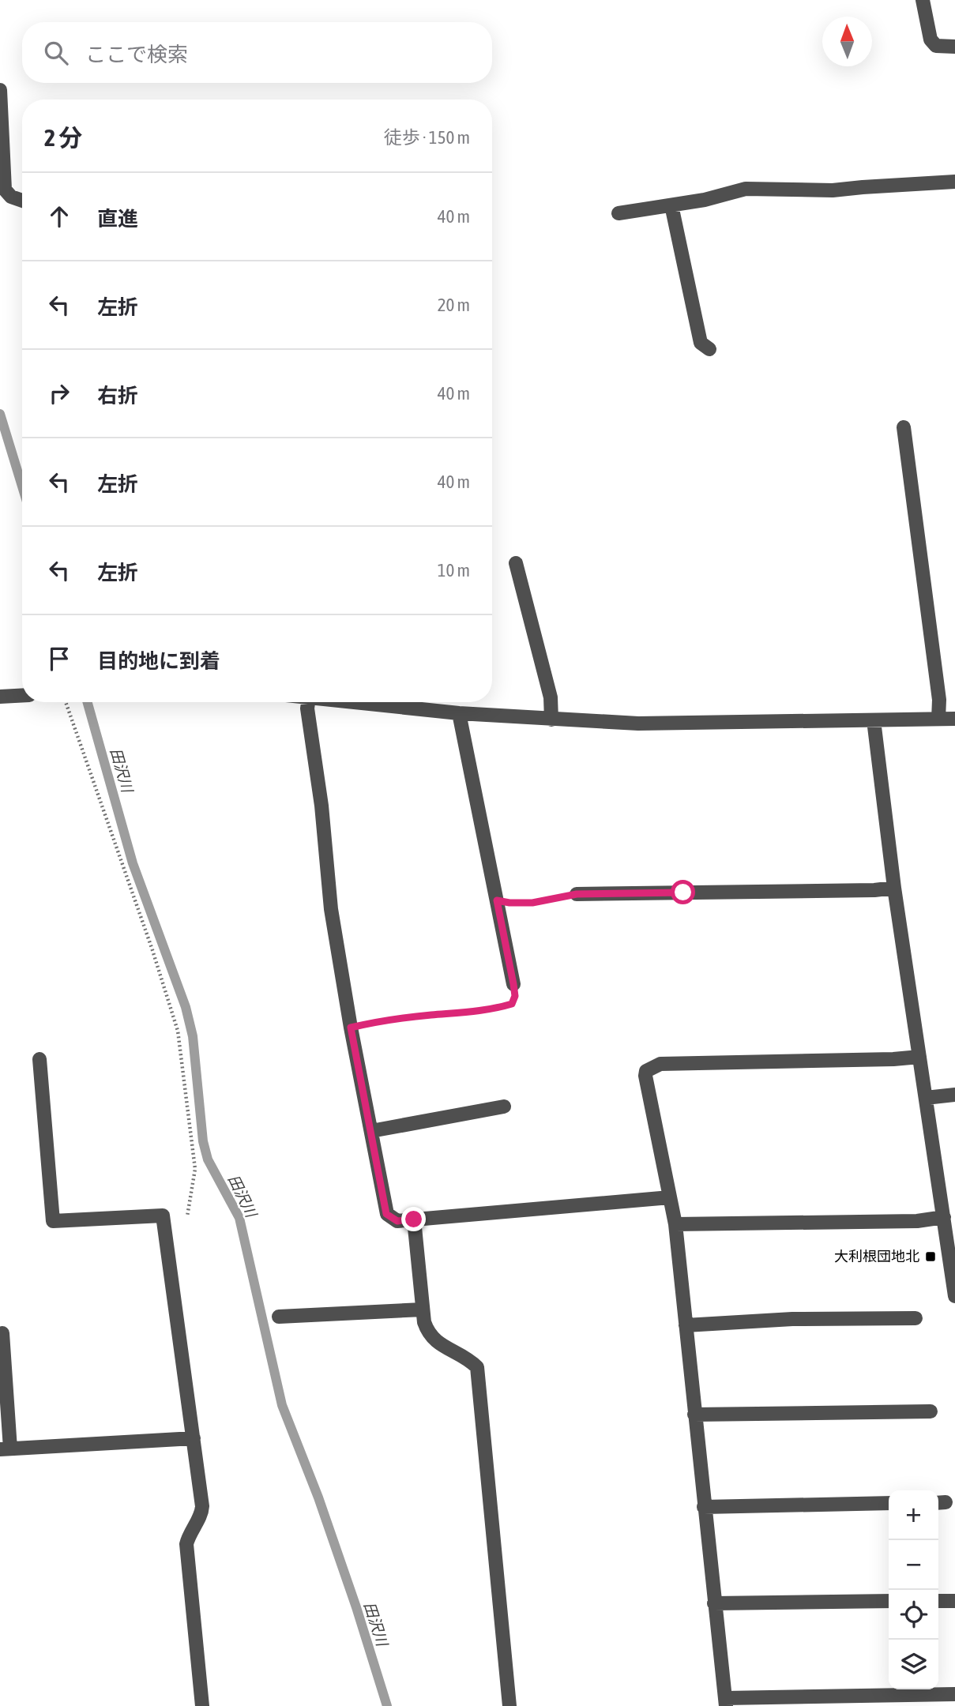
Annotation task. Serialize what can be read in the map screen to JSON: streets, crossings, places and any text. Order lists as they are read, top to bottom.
{
  "water": ["田沢川"],
  "places": {
    "transit": ["大利根団地北"]
  },
  "north": "top",
  "page": {
    "search": "ここで検索",
    "heading": ["2 分", "徒歩 · 150 m"],
    "list": [
      ["直進", "40 m"],
      ["左折", "20 m"],
      ["右折", "40 m"],
      ["左折", "40 m"],
      ["左折", "10 m"],
      "目的地に到着"
    ],
    "map_buttons": ["+", "−"]
  }
}
